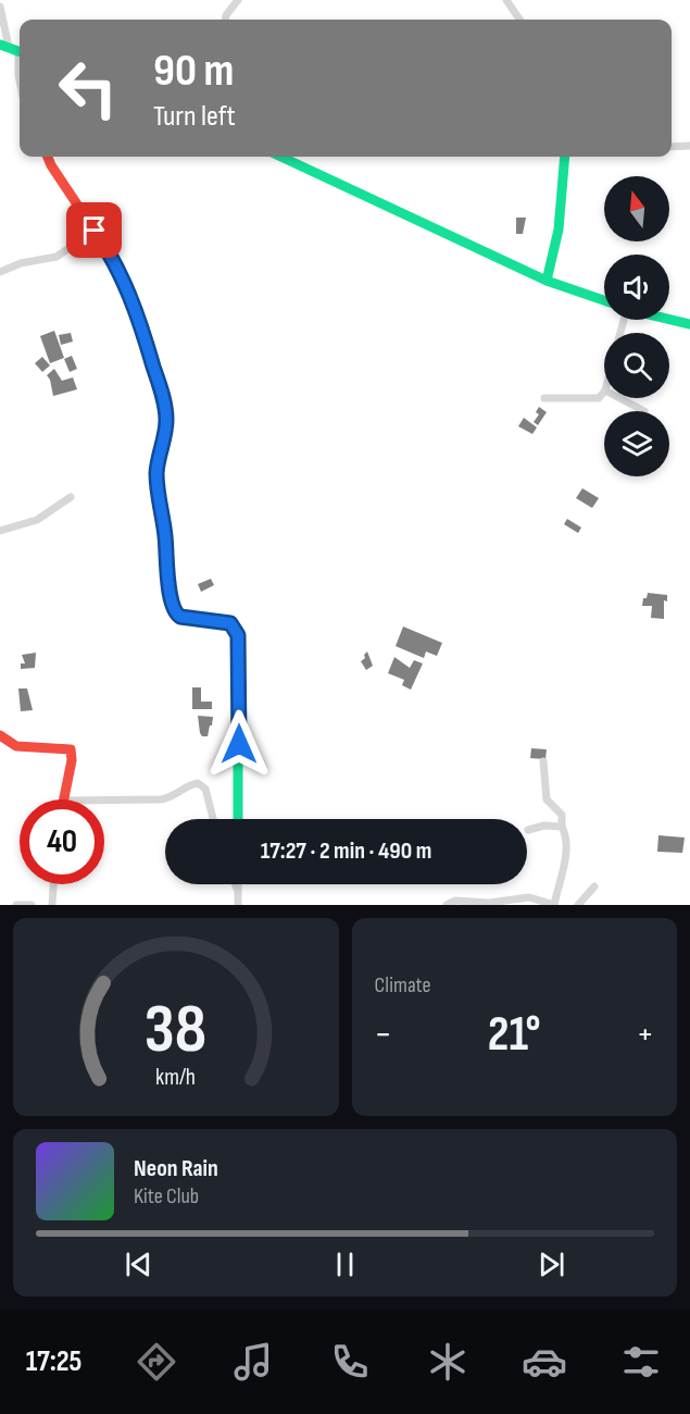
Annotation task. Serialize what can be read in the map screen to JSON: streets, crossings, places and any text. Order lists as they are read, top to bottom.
{
  "north": "top",
  "page": {
    "turn": ["90 m", "Turn left"],
    "limit": "40",
    "trip": "17:27 · 2 min · 490 m",
    "tile": "Climate",
    "heat": ["−", "21°", "+"],
    "song": ["Neon Rain", "Kite Club"],
    "tabs": "17:25",
    "gauge": ["38", "km/h"]
  }
}
